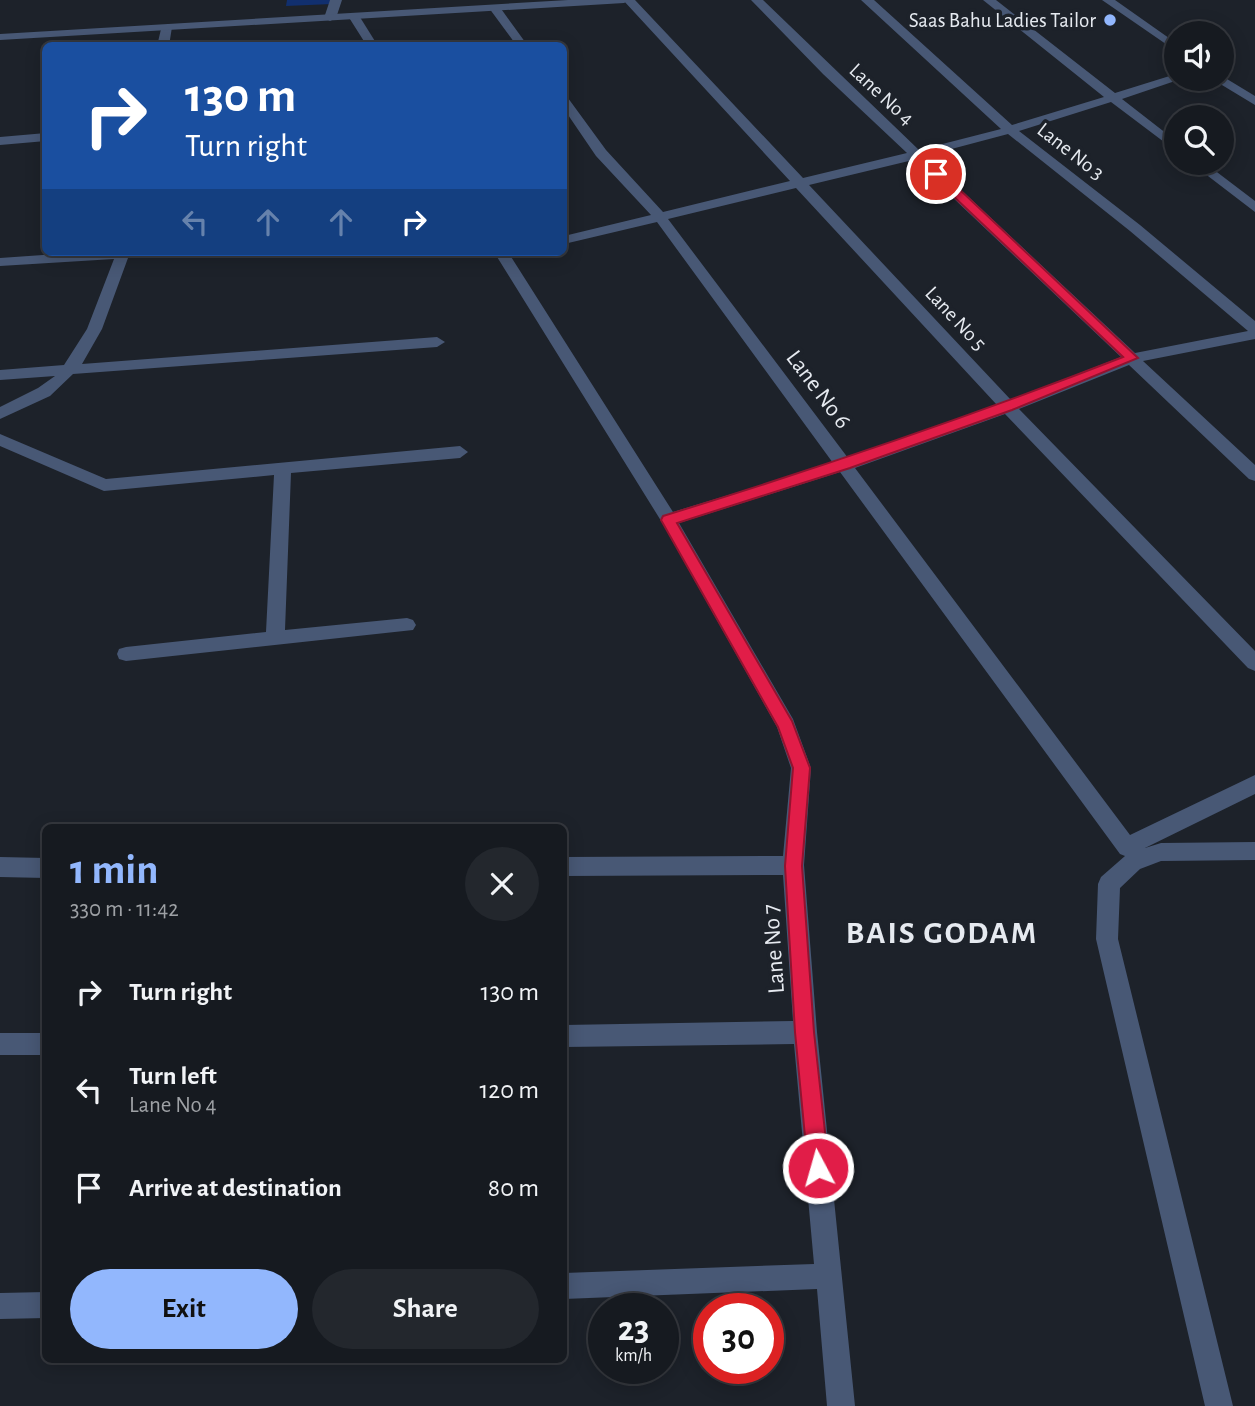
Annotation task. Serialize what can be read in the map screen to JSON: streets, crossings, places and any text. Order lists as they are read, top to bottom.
{
  "streets": {
    "street": [
      "Lane No 4",
      "Lane No 3",
      "Lane No 5",
      "Lane No 6",
      "Lane No 7"
    ]
  },
  "districts": ["BAIS GODAM"],
  "places": ["Saas Bahu Ladies Tailor"],
  "page": {
    "turn": ["130 m", "Turn right"],
    "heading": ["1 min", "330 m · 11:42"],
    "list": [
      {
        "name": "Turn right",
        "value": "130 m"
      },
      {
        "name": "Turn left",
        "note": "Lane No 4",
        "value": "120 m"
      },
      {
        "name": "Arrive at destination",
        "value": "80 m"
      }
    ],
    "buttons": ["Exit", "Share"],
    "speed": "23 km/h",
    "limit": "30"
  }
}
